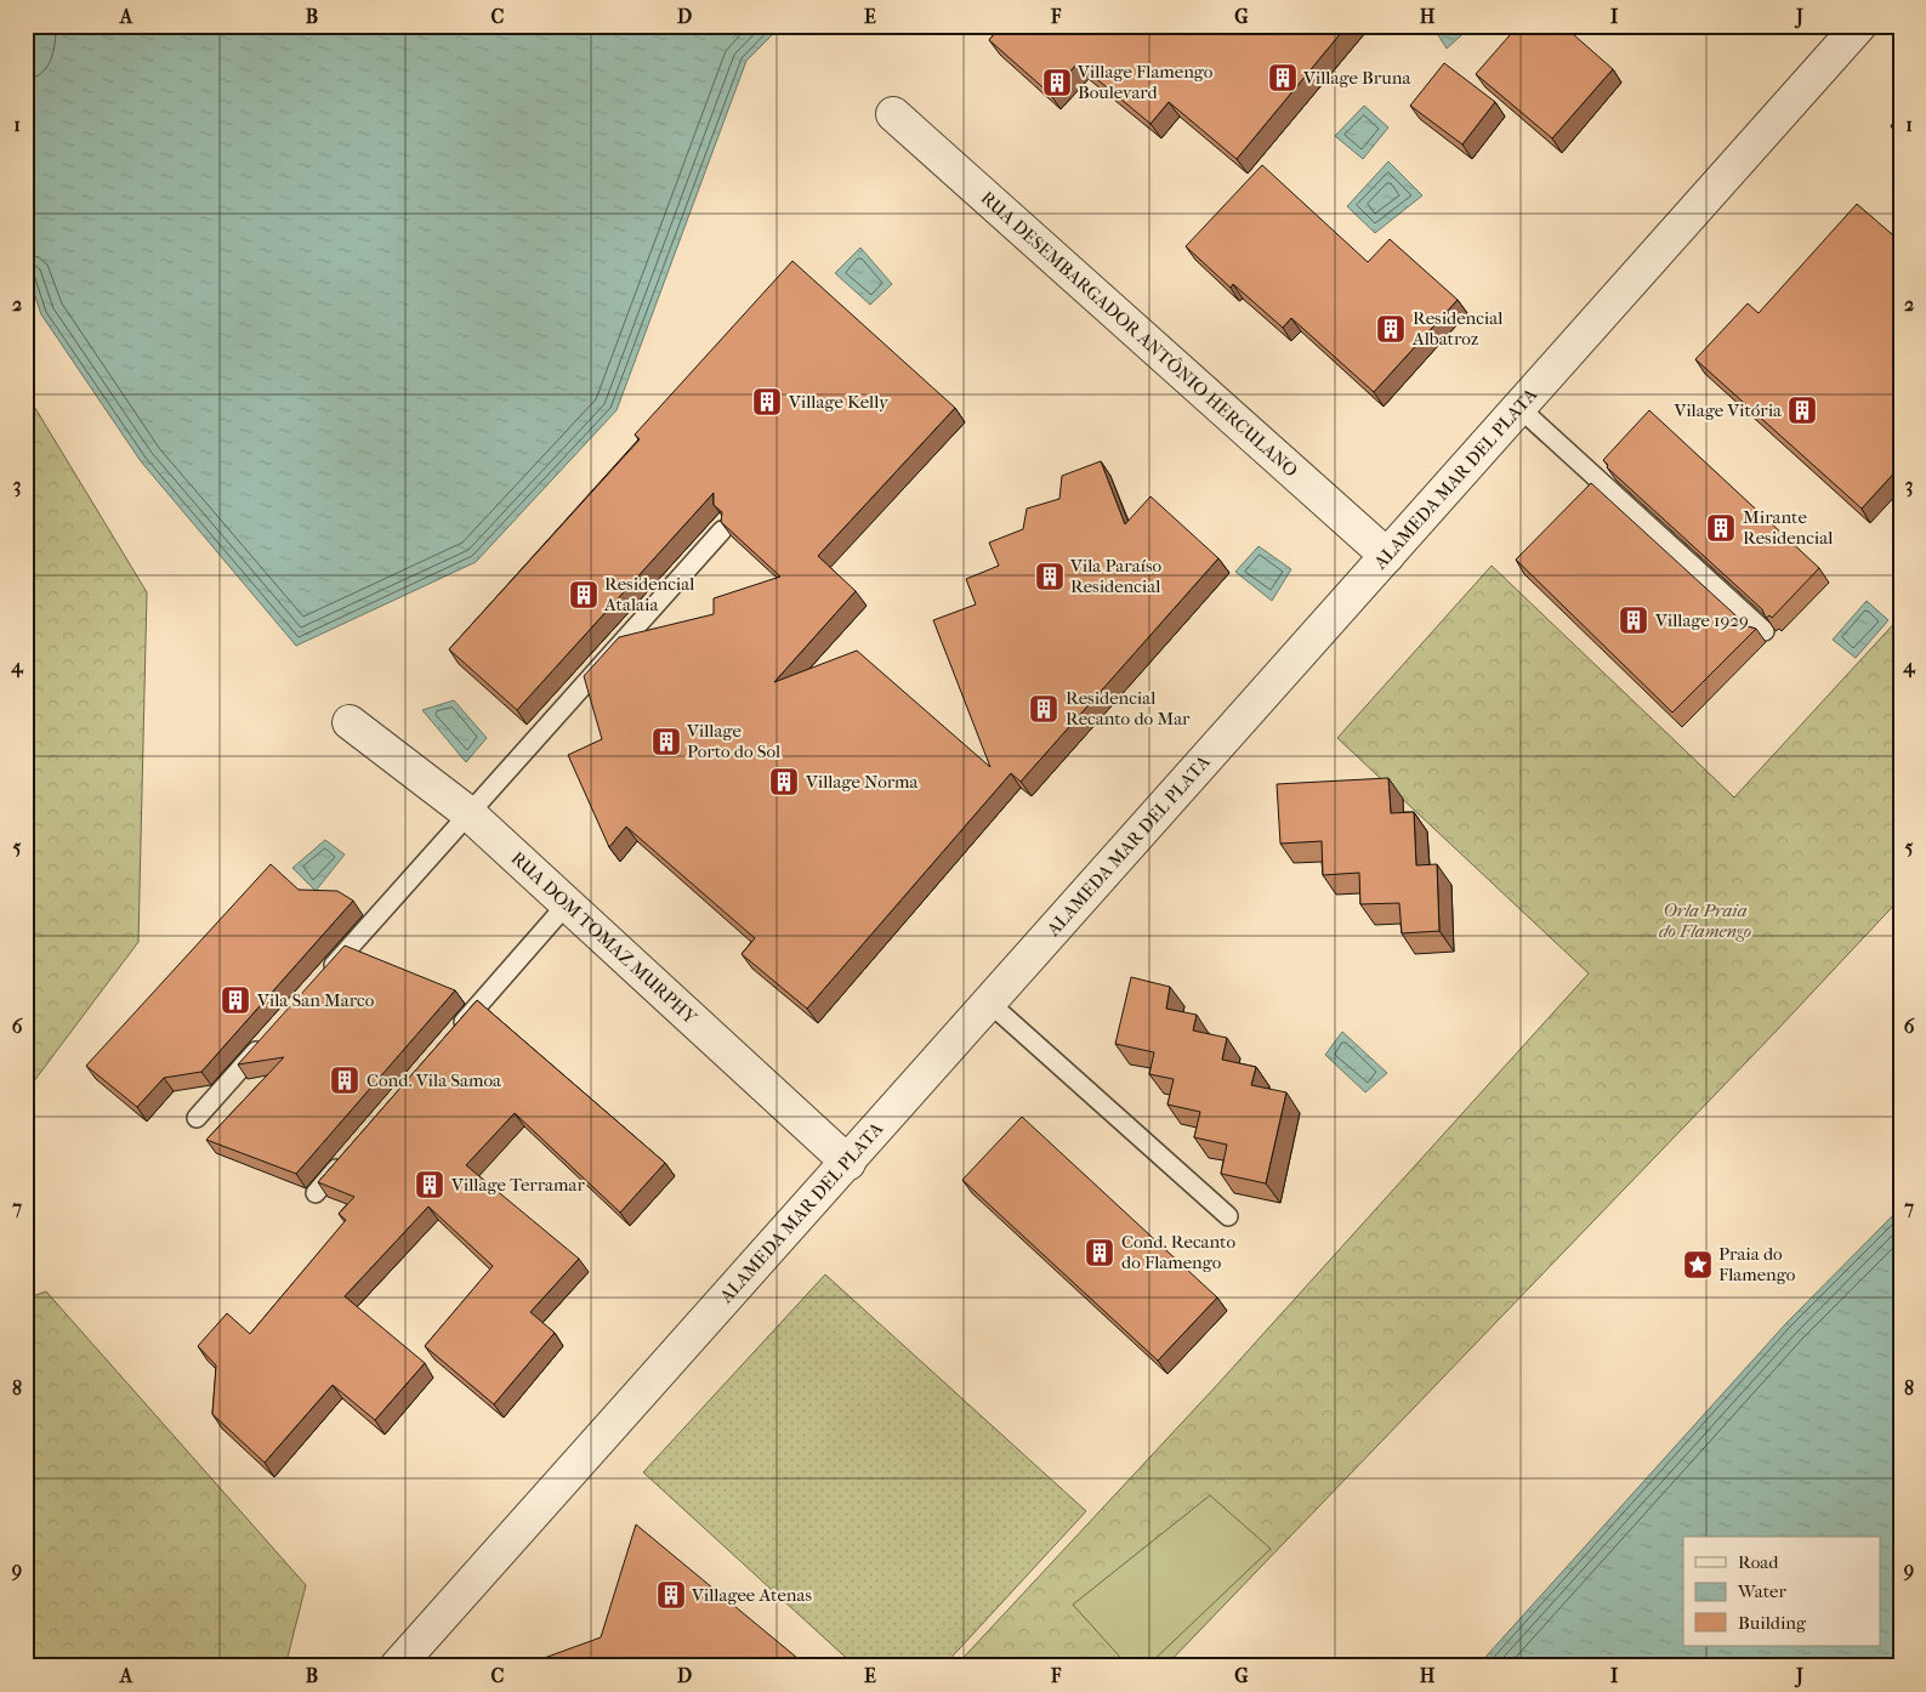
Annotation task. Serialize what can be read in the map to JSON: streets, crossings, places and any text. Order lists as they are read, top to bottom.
{
  "streets": {
    "street": ["RUA DESEMBARGADOR ANTÔNIO HERCULANO", "ALAMEDA MAR DEL PLATA", "RUA DOM TOMAZ MURPHY"]
  },
  "crossings": [
    ["RUA DESEMBARGADOR ANTÔNIO HERCULANO", "ALAMEDA MAR DEL PLATA"],
    ["ALAMEDA MAR DEL PLATA", "RUA DOM TOMAZ MURPHY"]
  ],
  "parks": ["Orla Praia do Flamengo"],
  "places": {
    "building": [
      "Village Bruna",
      "Village Flamengo Boulevard",
      "Residencial Albatroz",
      "Village Kelly",
      "Vilage Vitória",
      "Mirante Residencial",
      "Vila Paraíso Residencial",
      "Residencial Atalaia",
      "Village 1929",
      "Residencial Recanto do Mar",
      "Village Porto do Sol",
      "Village Norma",
      "Vila San Marco",
      "Cond. Vila Samoa",
      "Village Terramar",
      "Cond. Recanto do Flamengo",
      "Villagee Atenas"
    ],
    "place": ["Praia do Flamengo"]
  },
  "legend": ["Road", "Water", "Building"],
  "grid": {
    "columns": [
      "A",
      "B",
      "C",
      "D",
      "E",
      "F",
      "G",
      "H",
      "I",
      "J"
    ],
    "rows": [
      "1",
      "2",
      "3",
      "4",
      "5",
      "6",
      "7",
      "8",
      "9"
    ]
  }
}
